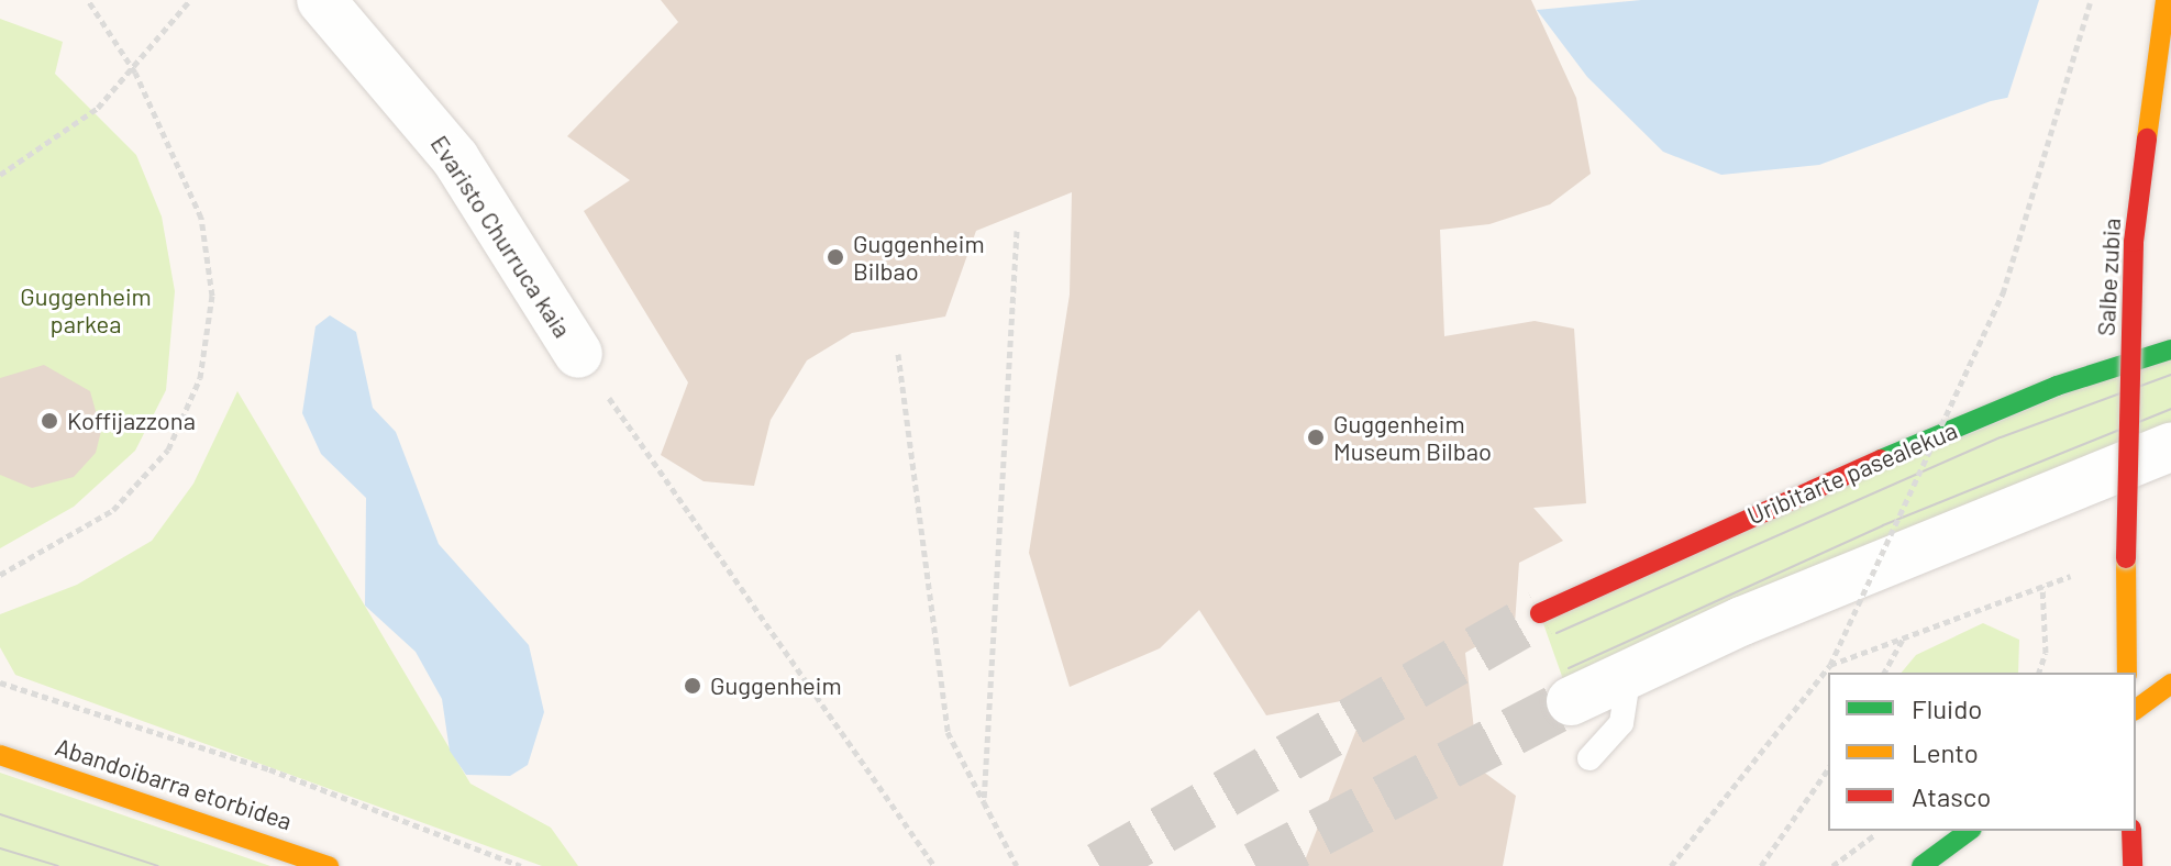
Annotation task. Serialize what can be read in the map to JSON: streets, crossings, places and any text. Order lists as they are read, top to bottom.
{
  "streets": {
    "street": [
      "Evaristo Churruca kaia",
      "Salbe zubia",
      "Uribitarte pasealekua",
      "Abandoibarra etorbidea"
    ]
  },
  "parks": ["Guggenheim parkea"],
  "places": [
    "Guggenheim Bilbao",
    "Koffijazzona",
    "Guggenheim Museum Bilbao",
    "Guggenheim"
  ],
  "legend": ["Fluido", "Lento", "Atasco"]
}
